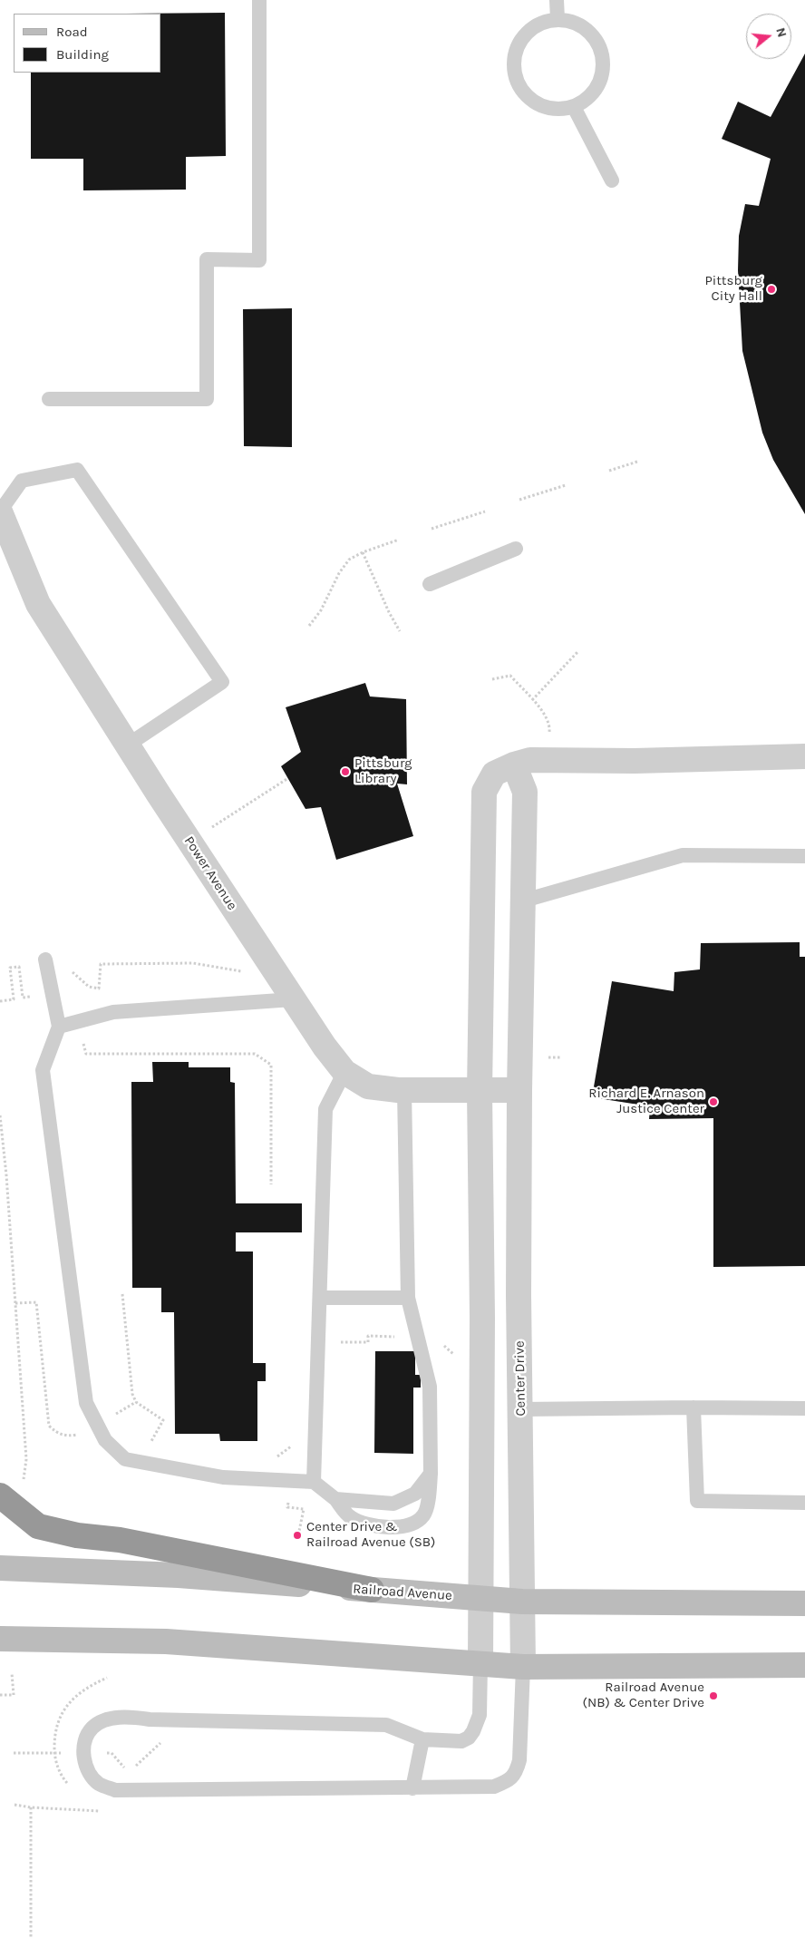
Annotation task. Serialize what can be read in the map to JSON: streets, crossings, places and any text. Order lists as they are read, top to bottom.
{
  "streets": {
    "main road": ["Railroad Avenue"],
    "street": ["Power Avenue", "Center Drive"]
  },
  "crossings": [
    ["Power Avenue", "Center Drive"],
    ["Center Drive", "Railroad Avenue"]
  ],
  "places": [
    "Pittsburg City Hall",
    "Pittsburg Library",
    "Richard E. Arnason Justice Center",
    "Center Drive & Railroad Avenue (SB)",
    "Railroad Avenue (NB) & Center Drive"
  ],
  "legend": ["Road", "Building"],
  "north": "right"
}
